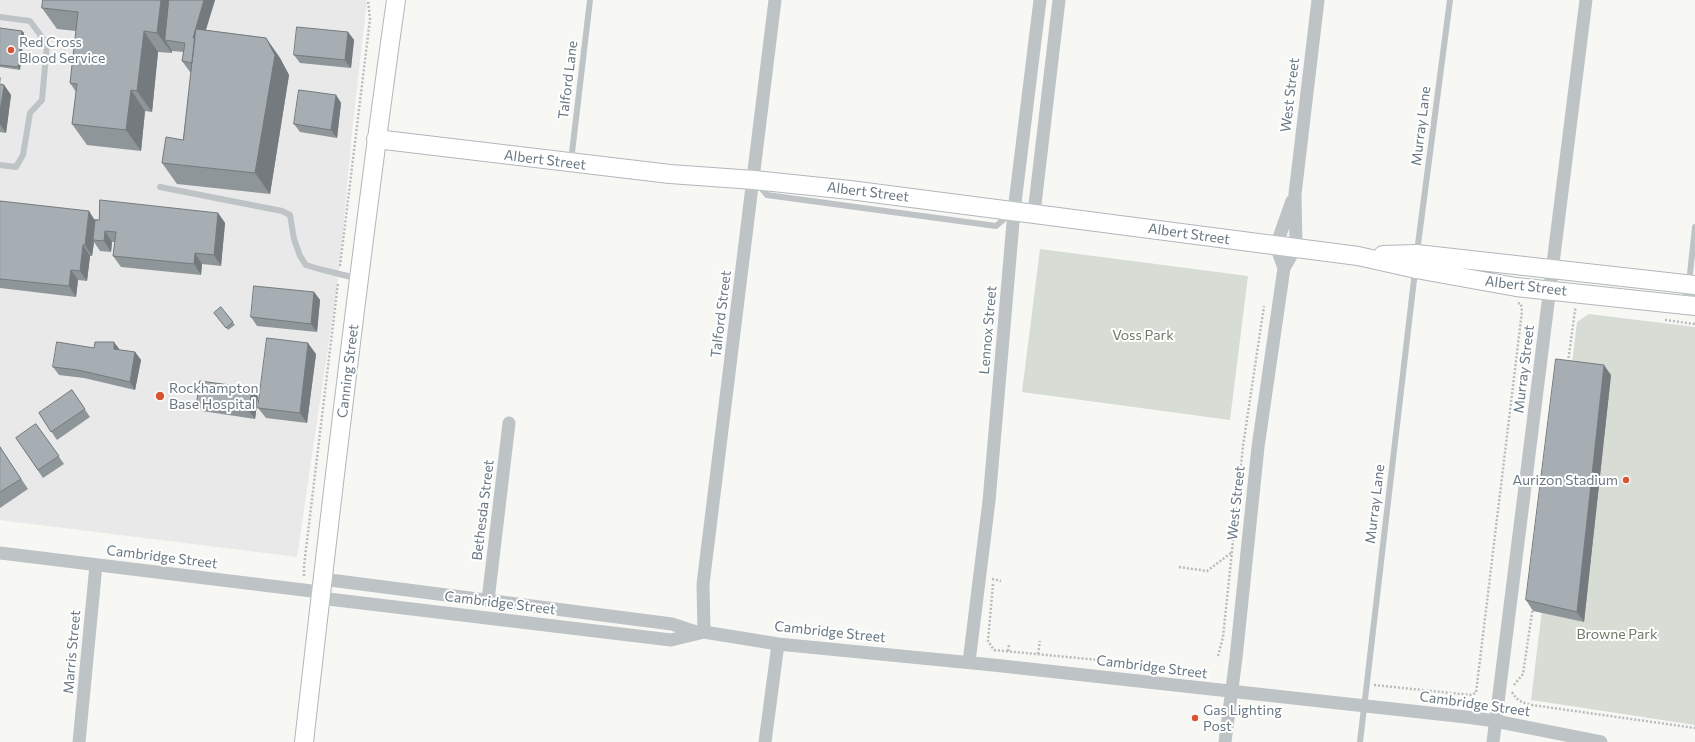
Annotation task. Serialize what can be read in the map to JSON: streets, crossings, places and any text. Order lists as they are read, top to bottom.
{
  "streets": {
    "street": [
      "West Street",
      "Albert Street",
      "Talford Street",
      "Lennox Street",
      "Murray Street",
      "Canning Street",
      "Bethesda Street",
      "Cambridge Street",
      "Marris Street"
    ],
    "lane": ["Talford Lane", "Murray Lane"]
  },
  "crossings": [
    ["Talford Lane", "Albert Street"],
    ["West Street", "Albert Street"],
    ["West Street", "Cambridge Street"],
    ["Murray Lane", "Albert Street"],
    ["Murray Lane", "Cambridge Street"],
    ["Albert Street", "Talford Street"],
    ["Albert Street", "Lennox Street"],
    ["Albert Street", "Murray Street"],
    ["Albert Street", "Canning Street"],
    ["Talford Street", "Cambridge Street"],
    ["Lennox Street", "Cambridge Street"],
    ["Murray Street", "Cambridge Street"],
    ["Canning Street", "Cambridge Street"],
    ["Bethesda Street", "Cambridge Street"],
    ["Cambridge Street", "Marris Street"]
  ],
  "parks": ["Voss Park", "Browne Park"],
  "places": [
    "Red Cross Blood Service",
    "Rockhampton Base Hospital",
    "Aurizon Stadium",
    "Gas Lighting Post"
  ]
}
